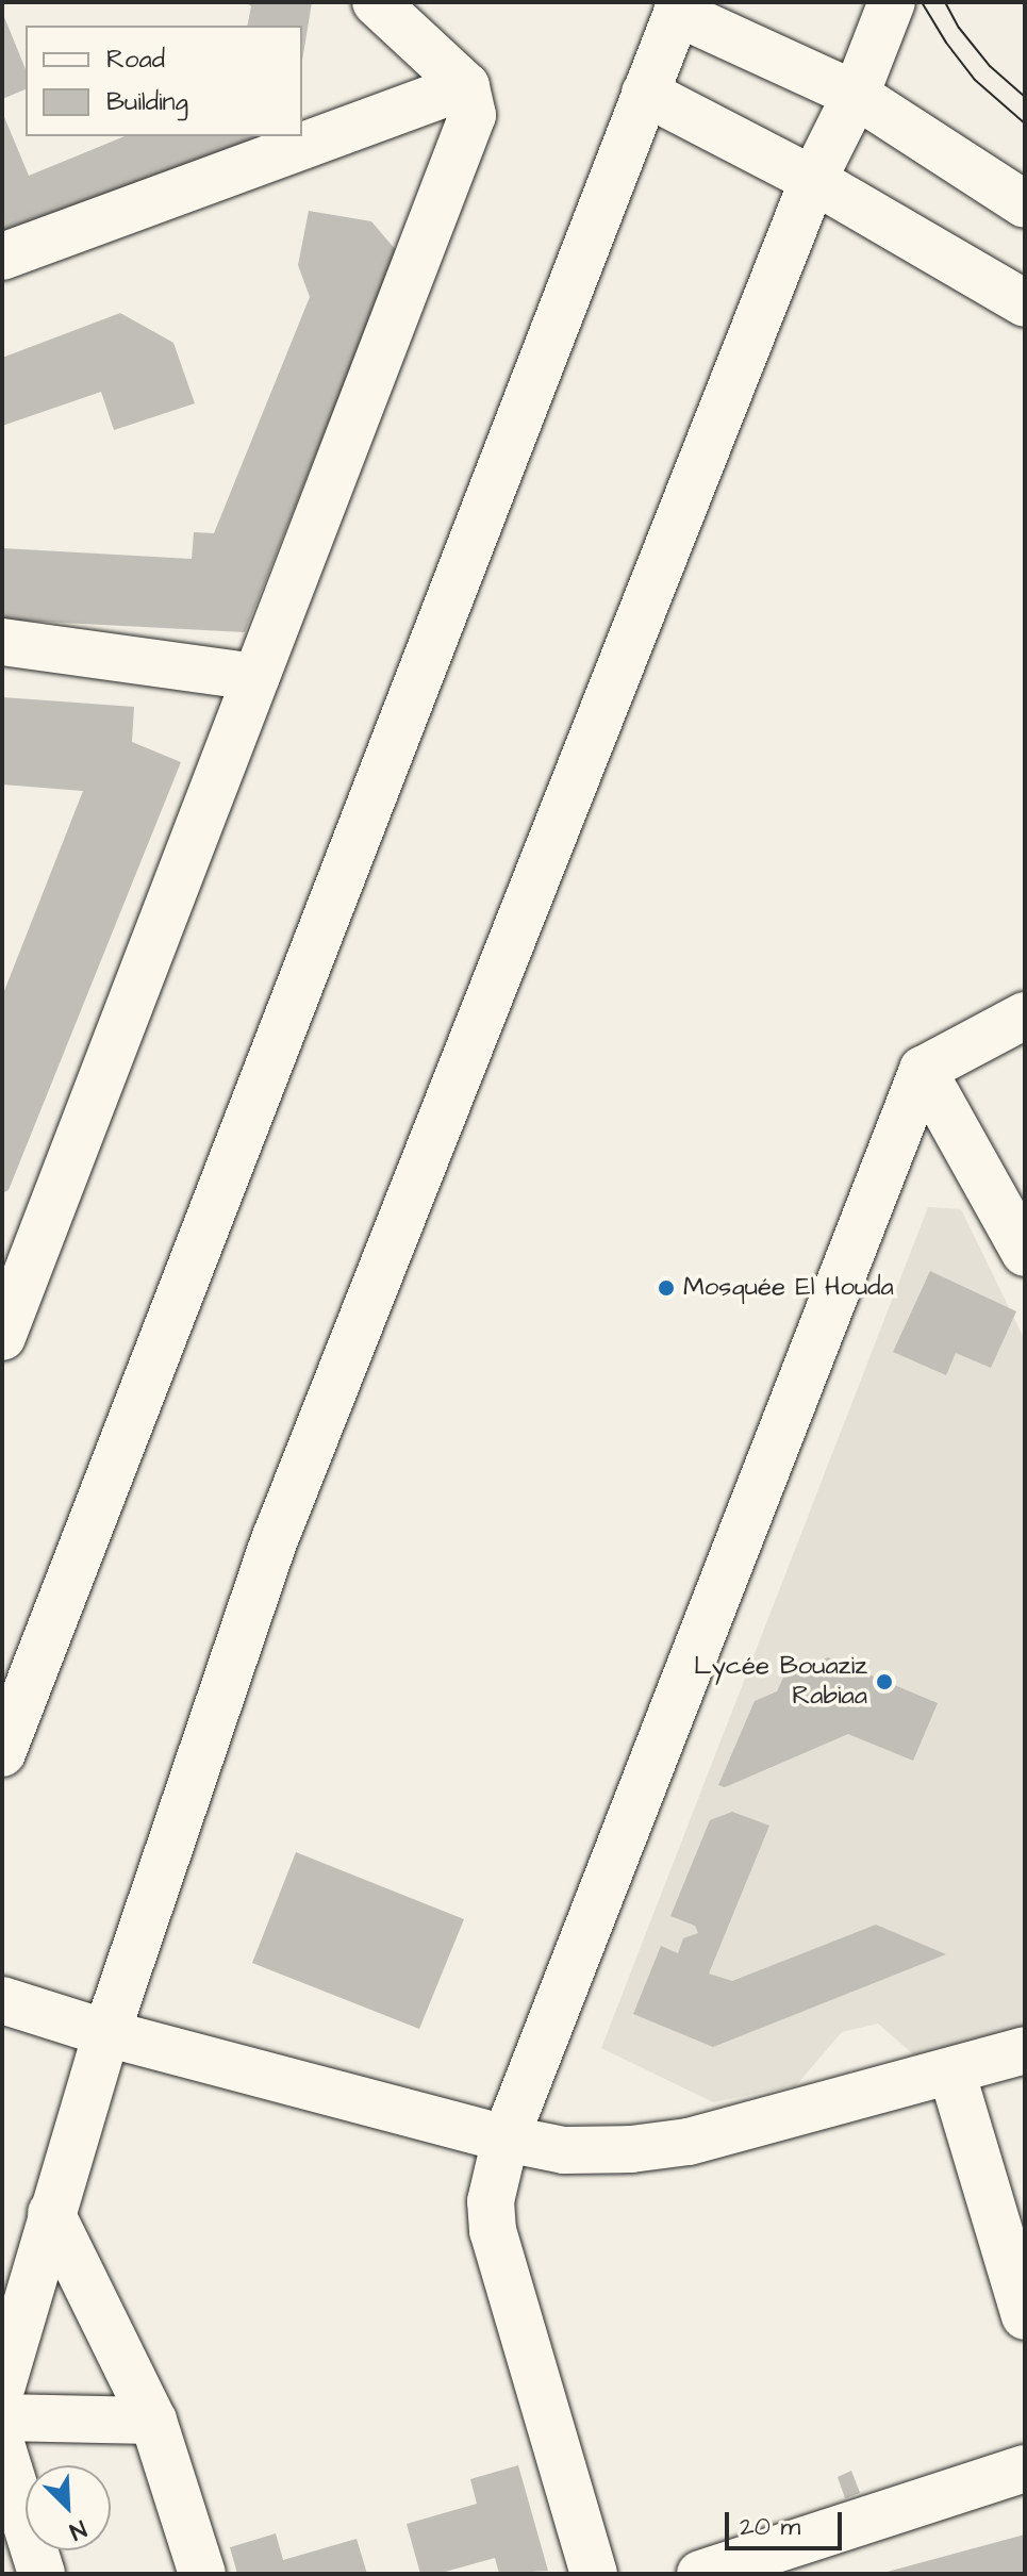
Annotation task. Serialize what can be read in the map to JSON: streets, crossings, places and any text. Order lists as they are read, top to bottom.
{
  "places": ["Mosquée El Houda", "Lycée Bouaziz Rabiaa"],
  "legend": ["Road", "Building"],
  "scale_bar": "20 m",
  "north": "bottom right"
}
